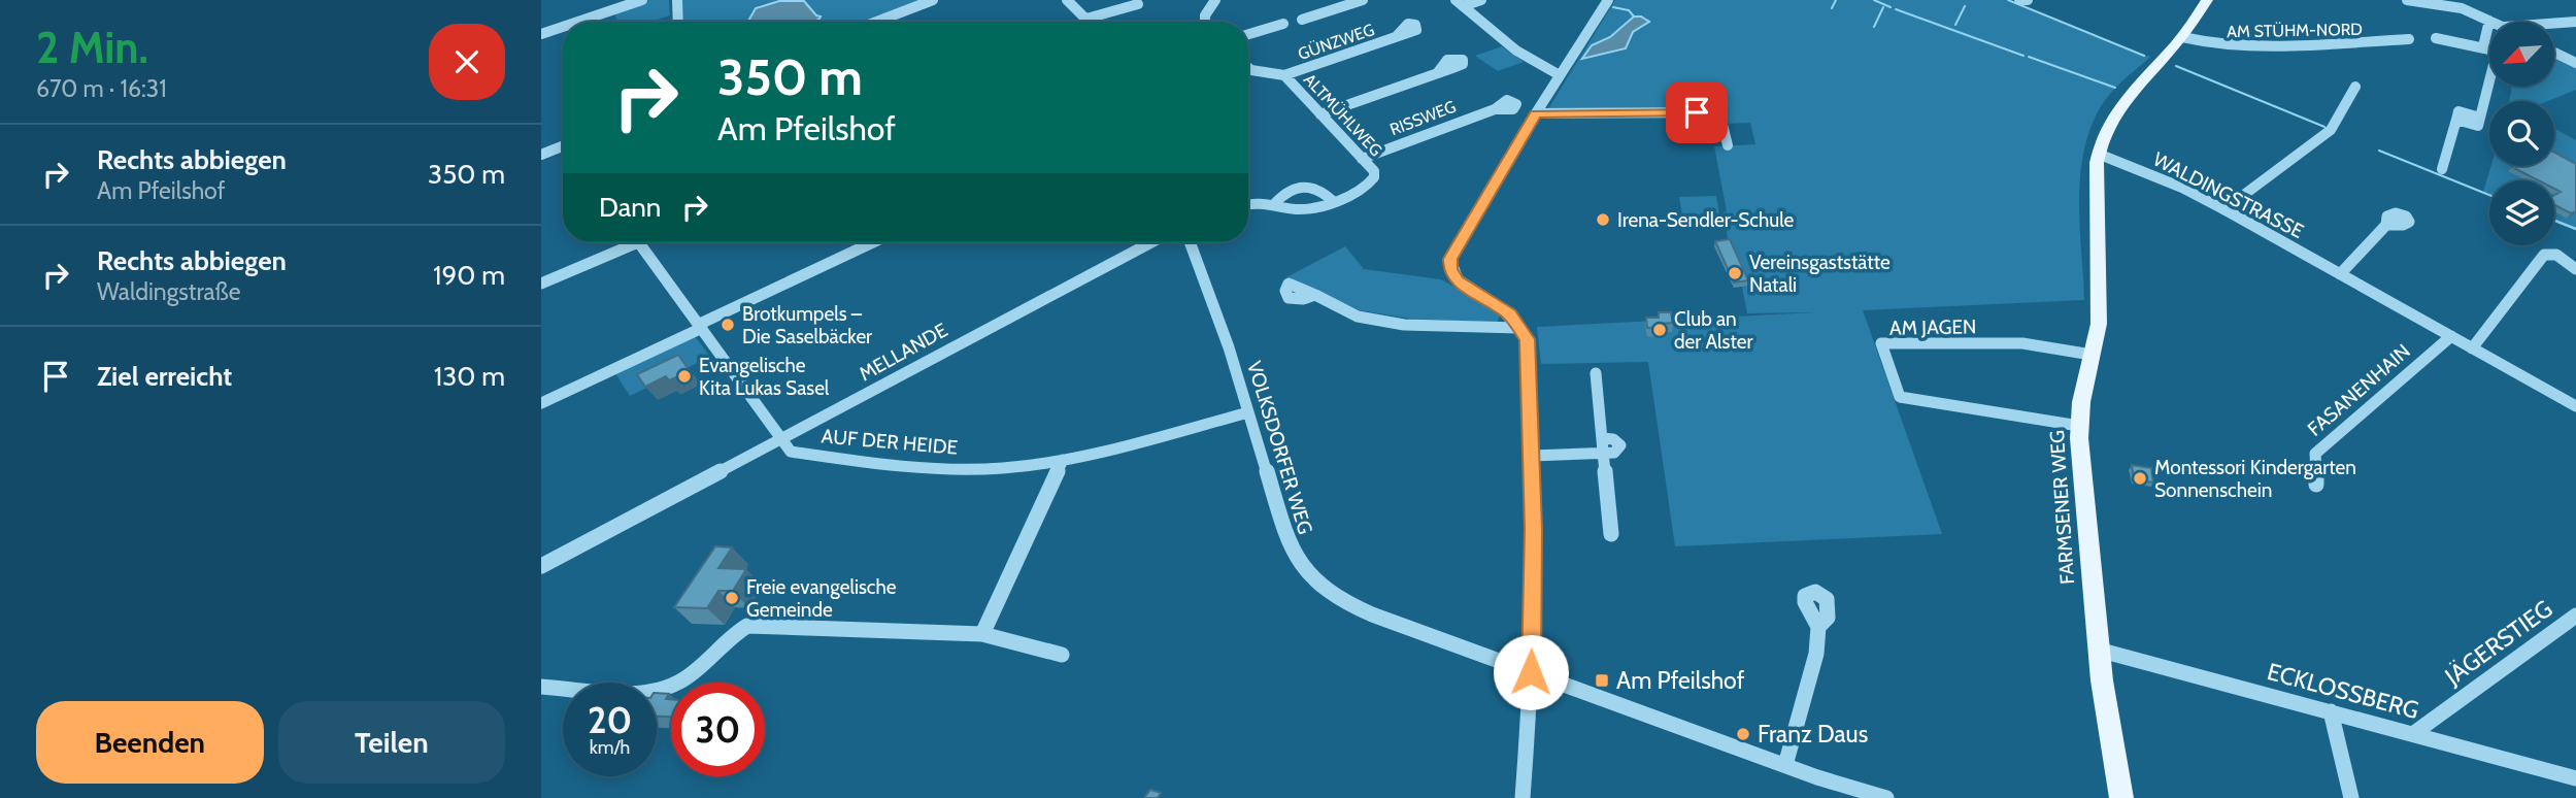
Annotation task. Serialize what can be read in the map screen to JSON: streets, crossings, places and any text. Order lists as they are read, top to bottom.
{
  "streets": {
    "main road": ["FARMSENER WEG"],
    "street": [
      "AM STÜHM-NORD",
      "GÜNZWEG",
      "ALTMÜHLWEG",
      "RISSWEG",
      "WALDINGSTRASSE",
      "AM JAGEN",
      "MELLANDE",
      "FASANENHAIN",
      "AUF DER HEIDE",
      "VOLKSDORFER WEG",
      "JÄGERSTIEG",
      "ECKLOSSBERG"
    ]
  },
  "crossings": [
    ["AM STÜHM-NORD", "FARMSENER WEG"],
    ["GÜNZWEG", "ALTMÜHLWEG"],
    ["ALTMÜHLWEG", "RISSWEG"],
    ["WALDINGSTRASSE", "FASANENHAIN"],
    ["WALDINGSTRASSE", "FARMSENER WEG"],
    ["AM JAGEN", "FARMSENER WEG"],
    ["MELLANDE", "AUF DER HEIDE"],
    ["AUF DER HEIDE", "VOLKSDORFER WEG"],
    ["FARMSENER WEG", "ECKLOSSBERG"],
    ["JÄGERSTIEG", "ECKLOSSBERG"]
  ],
  "places": {
    "other": [
      "Irena-Sendler-Schule",
      "Vereinsgaststätte Natali",
      "Brotkumpels – Die Saselbäcker",
      "Club an der Alster",
      "Evangelische Kita Lukas Sasel",
      "Montessori Kindergarten Sonnenschein",
      "Freie evangelische Gemeinde",
      "Franz Daus"
    ],
    "transit": ["Am Pfeilshof"]
  },
  "north": "bottom left",
  "page": {
    "heading": ["2 Min.", "670 m · 16:31"],
    "turn": ["350 m", "Am Pfeilshof"],
    "list": [
      {
        "name": "Rechts abbiegen",
        "note": "Am Pfeilshof",
        "value": "350 m"
      },
      {
        "name": "Rechts abbiegen",
        "note": "Waldingstraße",
        "value": "190 m"
      },
      {
        "name": "Ziel erreicht",
        "value": "130 m"
      }
    ],
    "then": "Dann",
    "speed": "20 km/h",
    "limit": "30",
    "buttons": ["Beenden", "Teilen"]
  }
}
